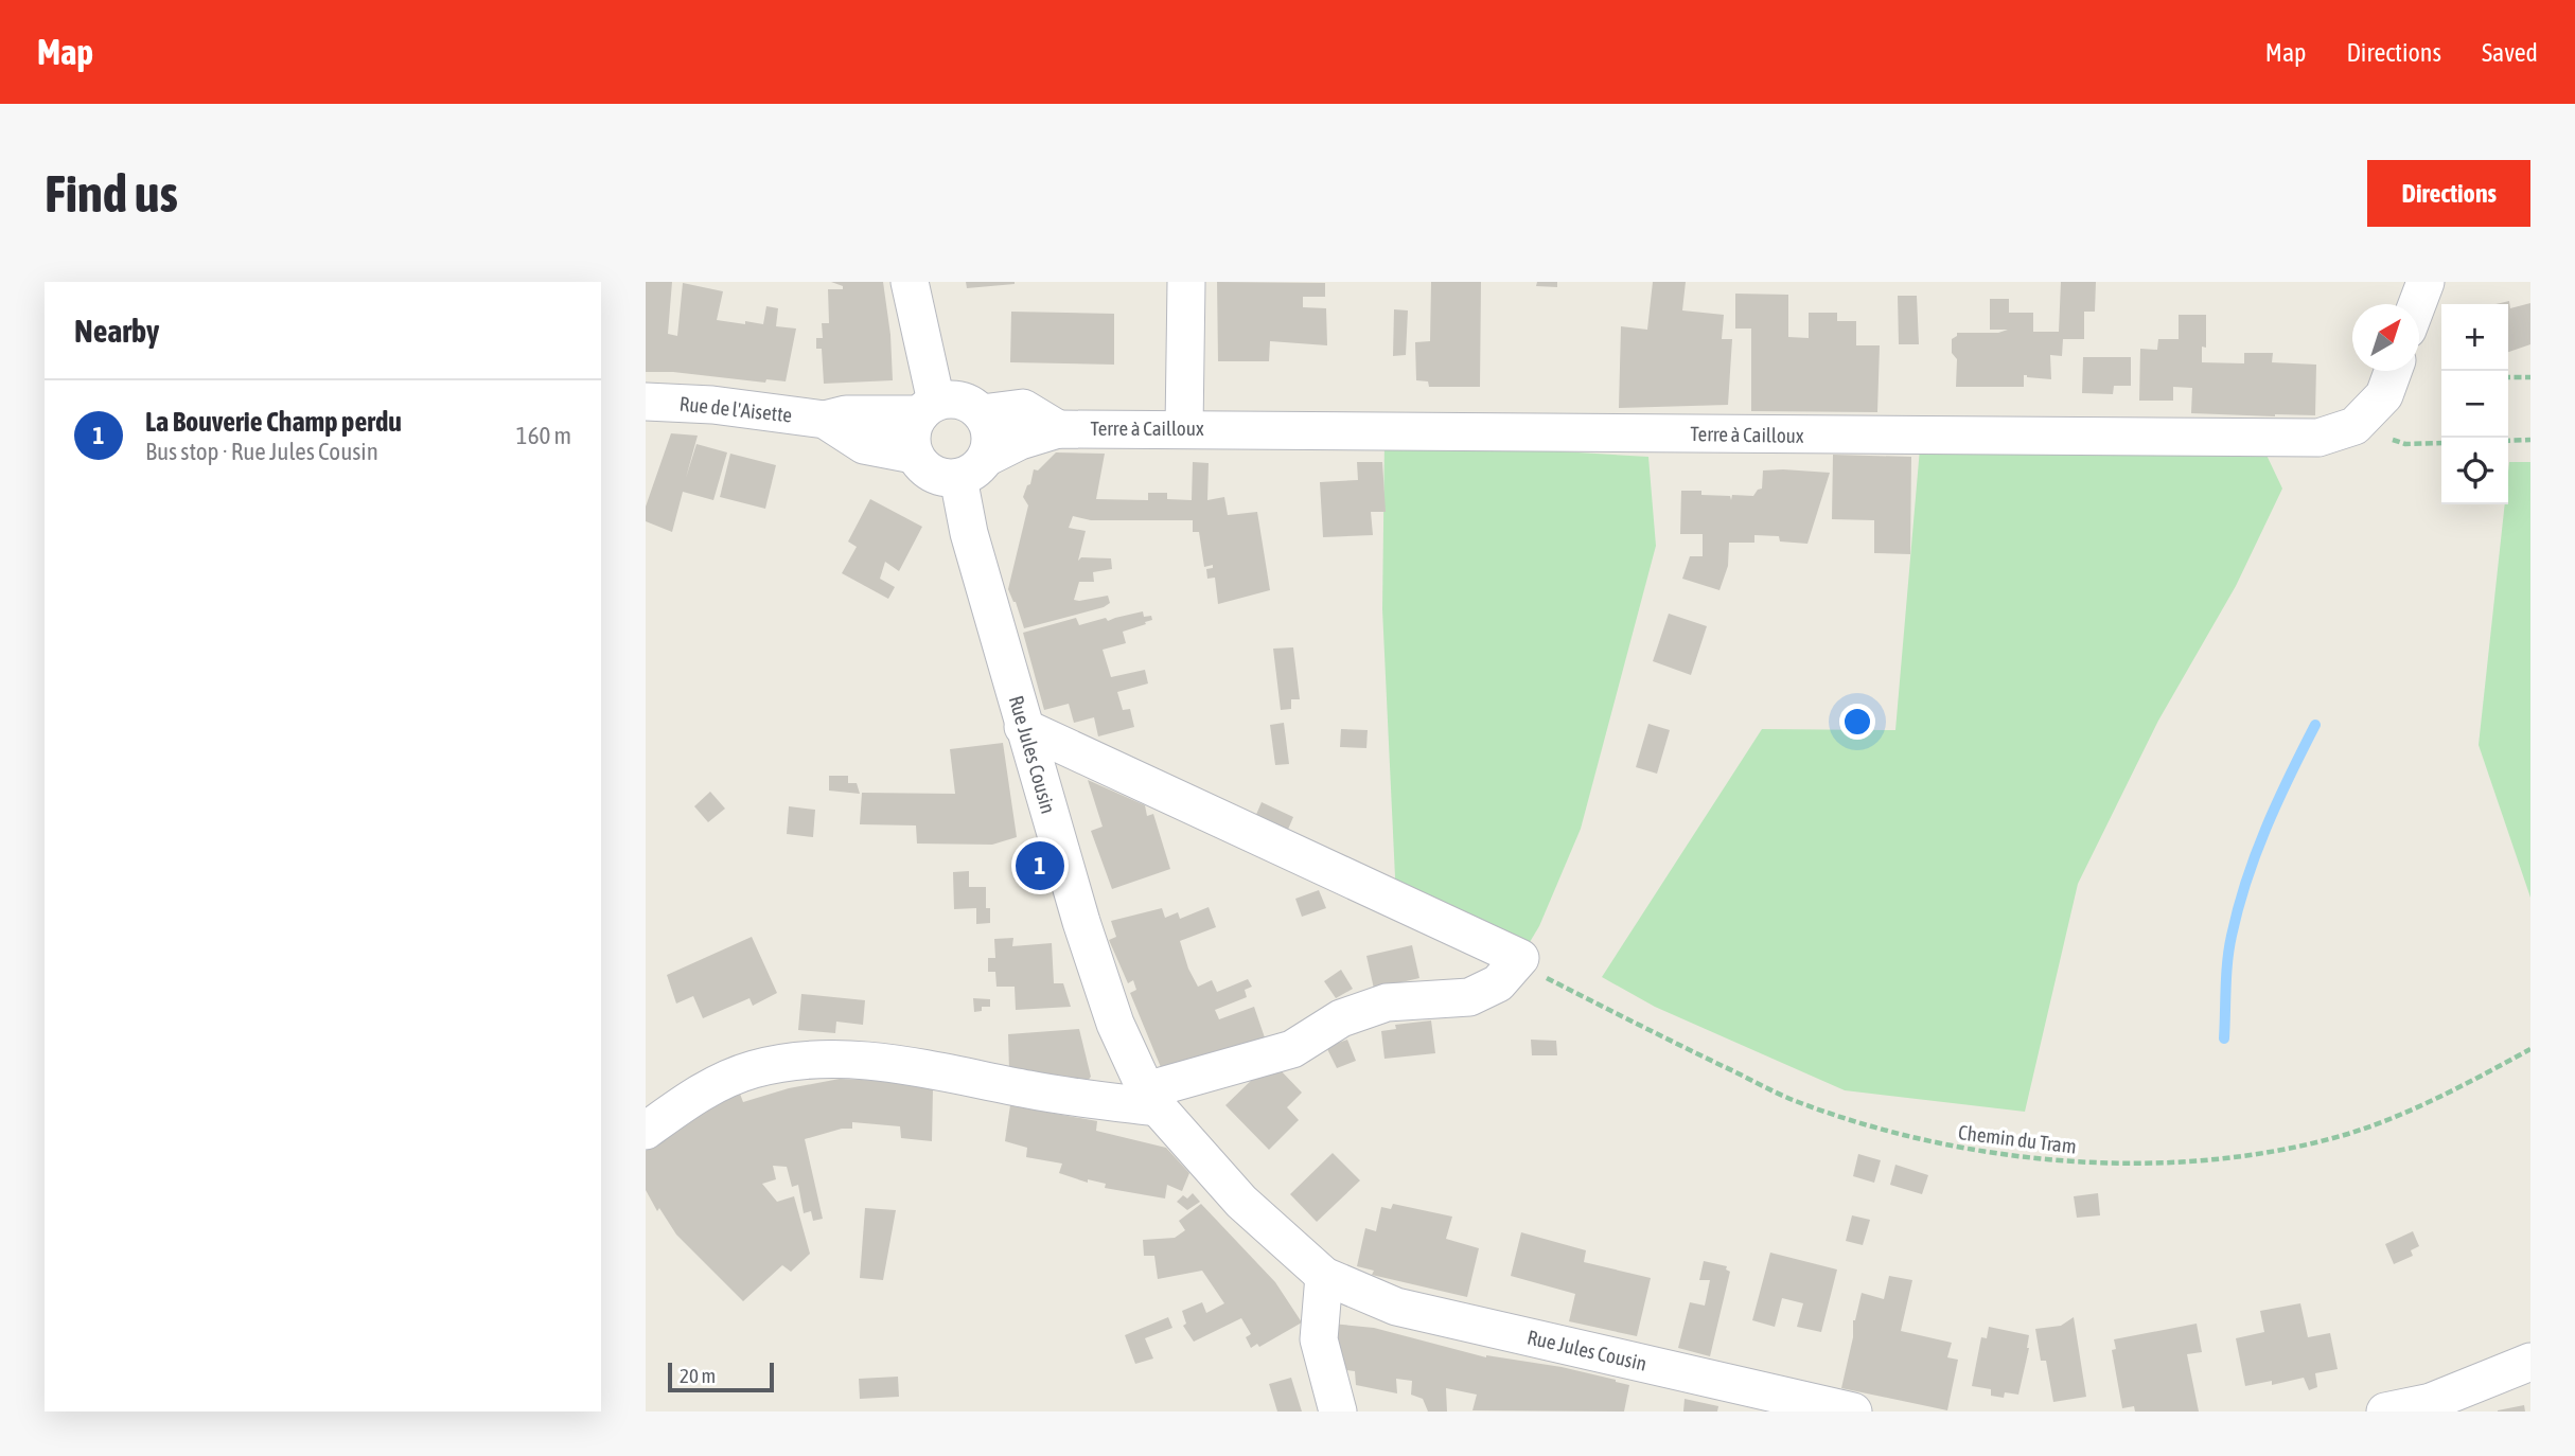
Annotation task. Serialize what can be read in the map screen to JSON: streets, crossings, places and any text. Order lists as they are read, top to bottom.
{
  "streets": {
    "street": ["Rue de l'Aisette", "Terre à Cailloux", "Rue Jules Cousin"],
    "path": ["Chemin du Tram"]
  },
  "crossings": [
    ["Rue de l'Aisette", "Rue Jules Cousin"]
  ],
  "scale_bar": "20 m",
  "north": "top right",
  "page": {
    "header": "Map",
    "nav": ["Map", "Directions", "Saved"],
    "buttons": "Directions",
    "title": "Find us",
    "heading": "Nearby",
    "map_buttons": ["+", "−"],
    "list": [
      {
        "mark": "1",
        "name": "La Bouverie Champ perdu",
        "note": "Bus stop · Rue Jules Cousin",
        "value": "160 m"
      }
    ],
    "pins": "1",
    "scale": "20 m"
  }
}
